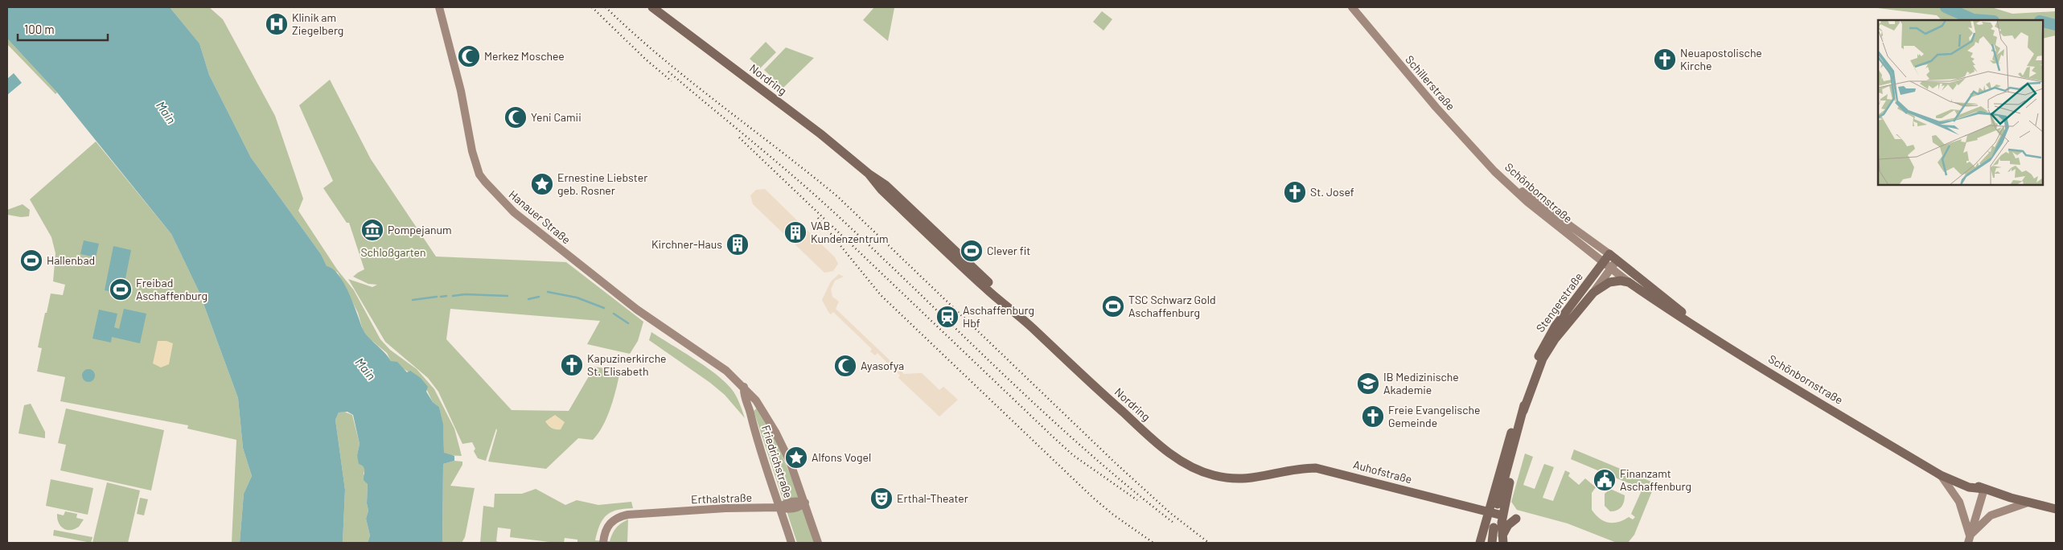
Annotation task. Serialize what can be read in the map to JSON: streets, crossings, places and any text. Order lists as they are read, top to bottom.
{
  "streets": {
    "main road": [
      "Nordring",
      "Schillerstraße",
      "Schönbornstraße",
      "Hanauer Straße",
      "Stengerstraße",
      "Friedrichstraße",
      "Auhofstraße",
      "Erthalstraße"
    ]
  },
  "crossings": [
    ["Nordring", "Auhofstraße"],
    ["Schillerstraße", "Schönbornstraße"],
    ["Schönbornstraße", "Stengerstraße"],
    ["Hanauer Straße", "Friedrichstraße"],
    ["Hanauer Straße", "Erthalstraße"],
    ["Friedrichstraße", "Erthalstraße"]
  ],
  "water": ["Main"],
  "parks": ["Schloßgarten"],
  "places": {
    "hospital": ["Klinik am Ziegelberg"],
    "mosque": ["Merkez Moschee", "Yeni Camii", "Ayasofya"],
    "church": [
      "Neuapostolische Kirche",
      "St. Josef",
      "Kapuzinerkirche St. Elisabeth",
      "Freie Evangelische Gemeinde"
    ],
    "place": ["Ernestine Liebster geb. Rosner", "Alfons Vogel"],
    "museum": ["Pompejanum"],
    "building": ["VAB Kundenzentrum", "Kirchner-Haus"],
    "sports": [
      "Clever fit",
      "Hallenbad",
      "Freibad Aschaffenburg",
      "TSC Schwarz Gold Aschaffenburg"
    ],
    "station": ["Aschaffenburg Hbf"],
    "school or university": ["IB Medizinische Akademie"],
    "public building": ["Finanzamt Aschaffenburg"],
    "theatre": ["Erthal-Theater"]
  },
  "scale_bar": "100 m"
}
